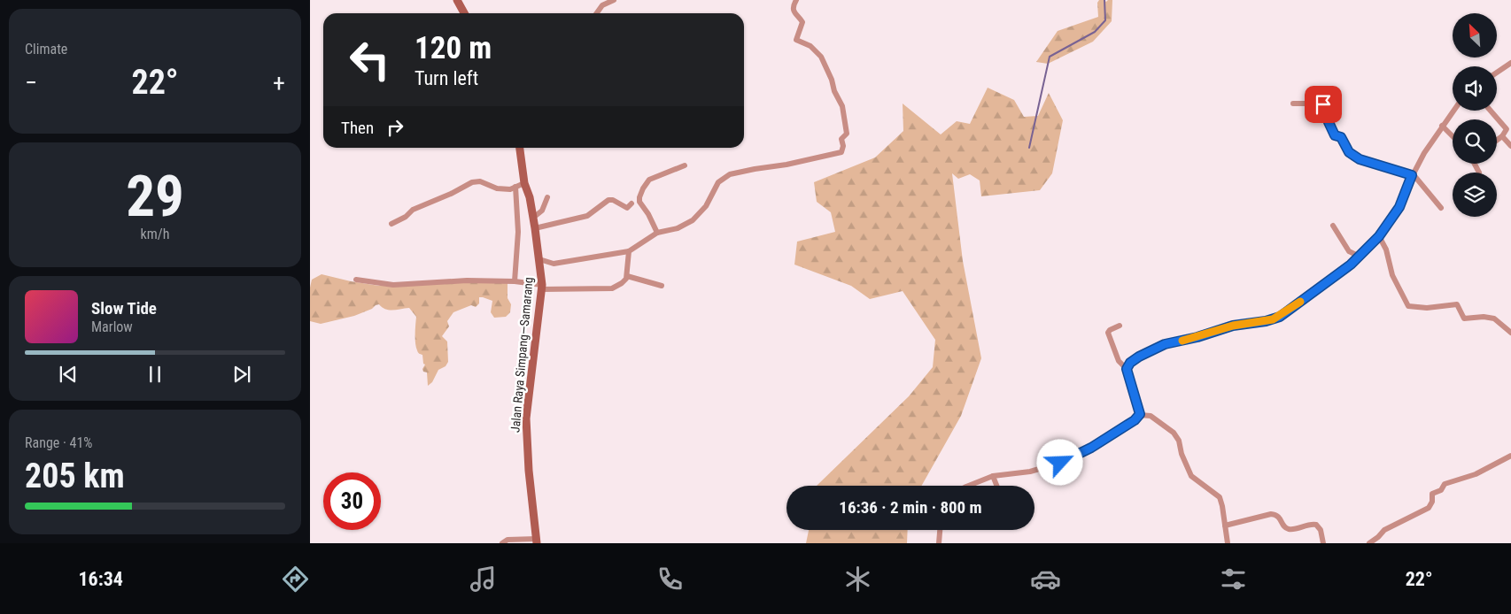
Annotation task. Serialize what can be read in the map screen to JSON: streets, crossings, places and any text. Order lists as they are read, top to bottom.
{
  "streets": {
    "main road": ["Jalan Raya Simpang—Samarang"]
  },
  "north": "top left",
  "page": {
    "tile": [
      "Climate",
      ["29", "km/h"],
      ["Range · 41%", "205 km"]
    ],
    "turn": ["120 m", "Turn left"],
    "heat": ["−", "22°", "+"],
    "then": "Then",
    "song": ["Slow Tide", "Marlow"],
    "limit": "30",
    "trip": "16:36 · 2 min · 800 m",
    "tabs": ["16:34", "22°"]
  }
}
